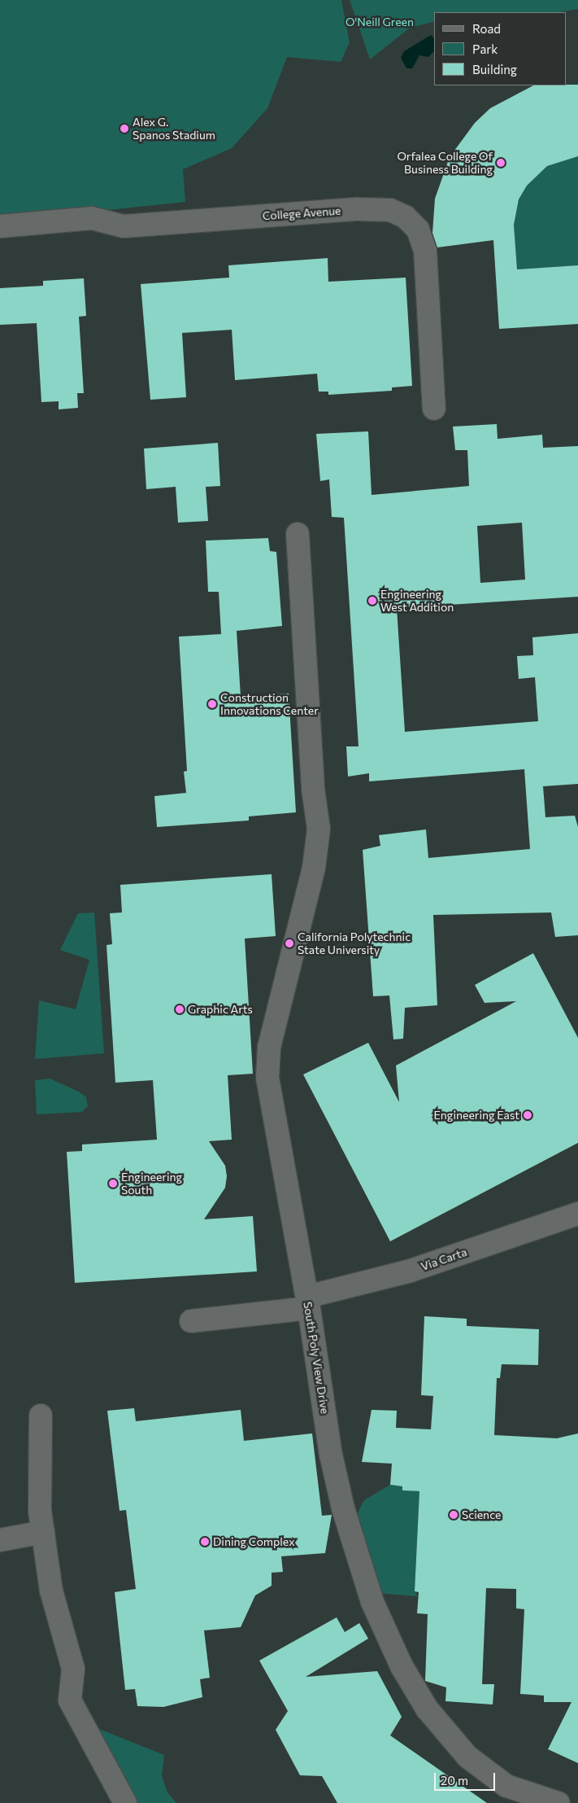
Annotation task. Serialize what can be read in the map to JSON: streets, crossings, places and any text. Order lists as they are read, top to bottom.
{
  "streets": {
    "street": ["College Avenue", "Via Carta", "South Poly View Drive"]
  },
  "crossings": [
    ["Via Carta", "South Poly View Drive"]
  ],
  "parks": ["O'Neill Green"],
  "places": [
    "Alex G. Spanos Stadium",
    "Orfalea College Of Business Building",
    "Engineering West Addition",
    "Construction Innovations Center",
    "California Polytechnic State University",
    "Graphic Arts",
    "Engineering East",
    "Engineering South",
    "Science",
    "Dining Complex"
  ],
  "legend": ["Road", "Park", "Building"],
  "scale_bar": "20 m"
}
